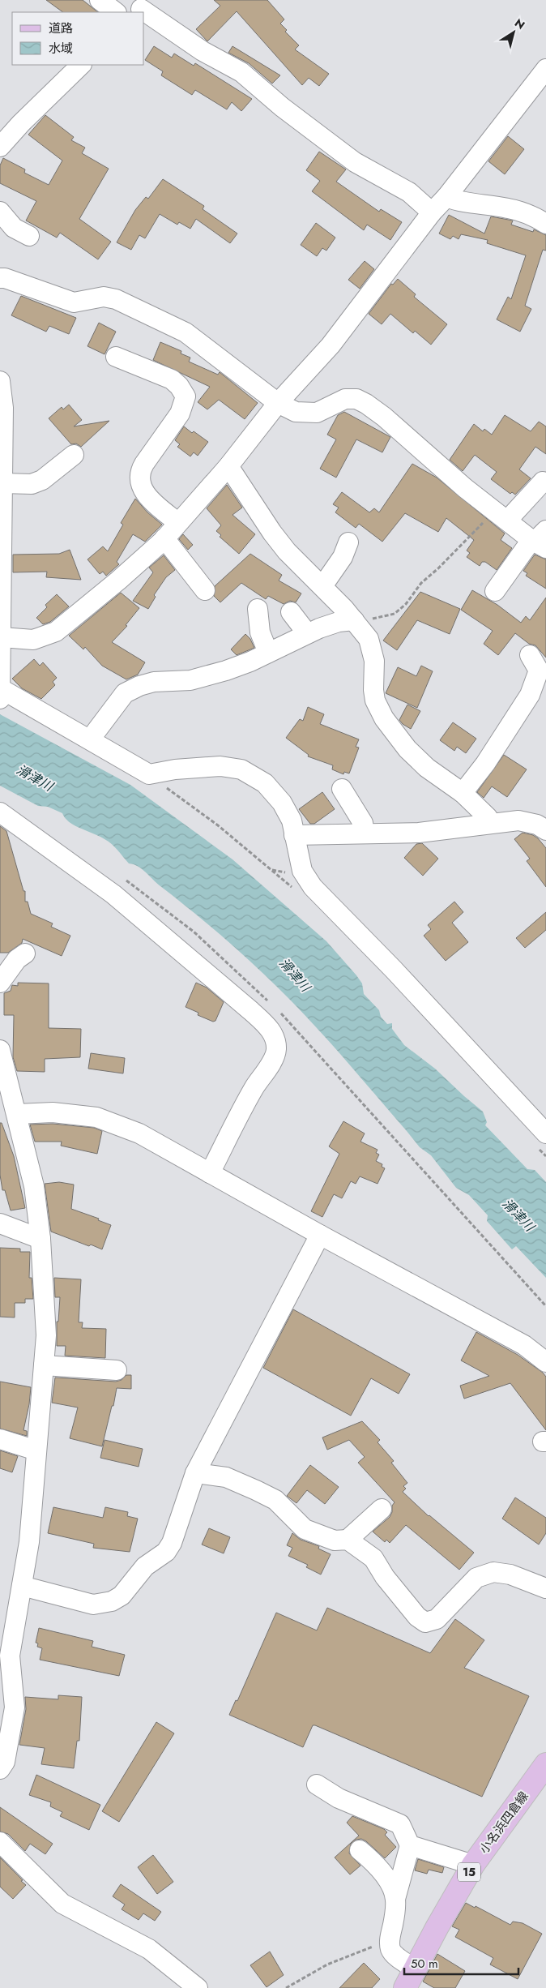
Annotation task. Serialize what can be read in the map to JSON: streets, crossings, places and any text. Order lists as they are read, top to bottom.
{
  "streets": {
    "main road": ["小名浜四倉線", "15"]
  },
  "water": ["滑津川"],
  "legend": ["道路", "水域"],
  "scale_bar": "50 m",
  "north": "top right"
}
